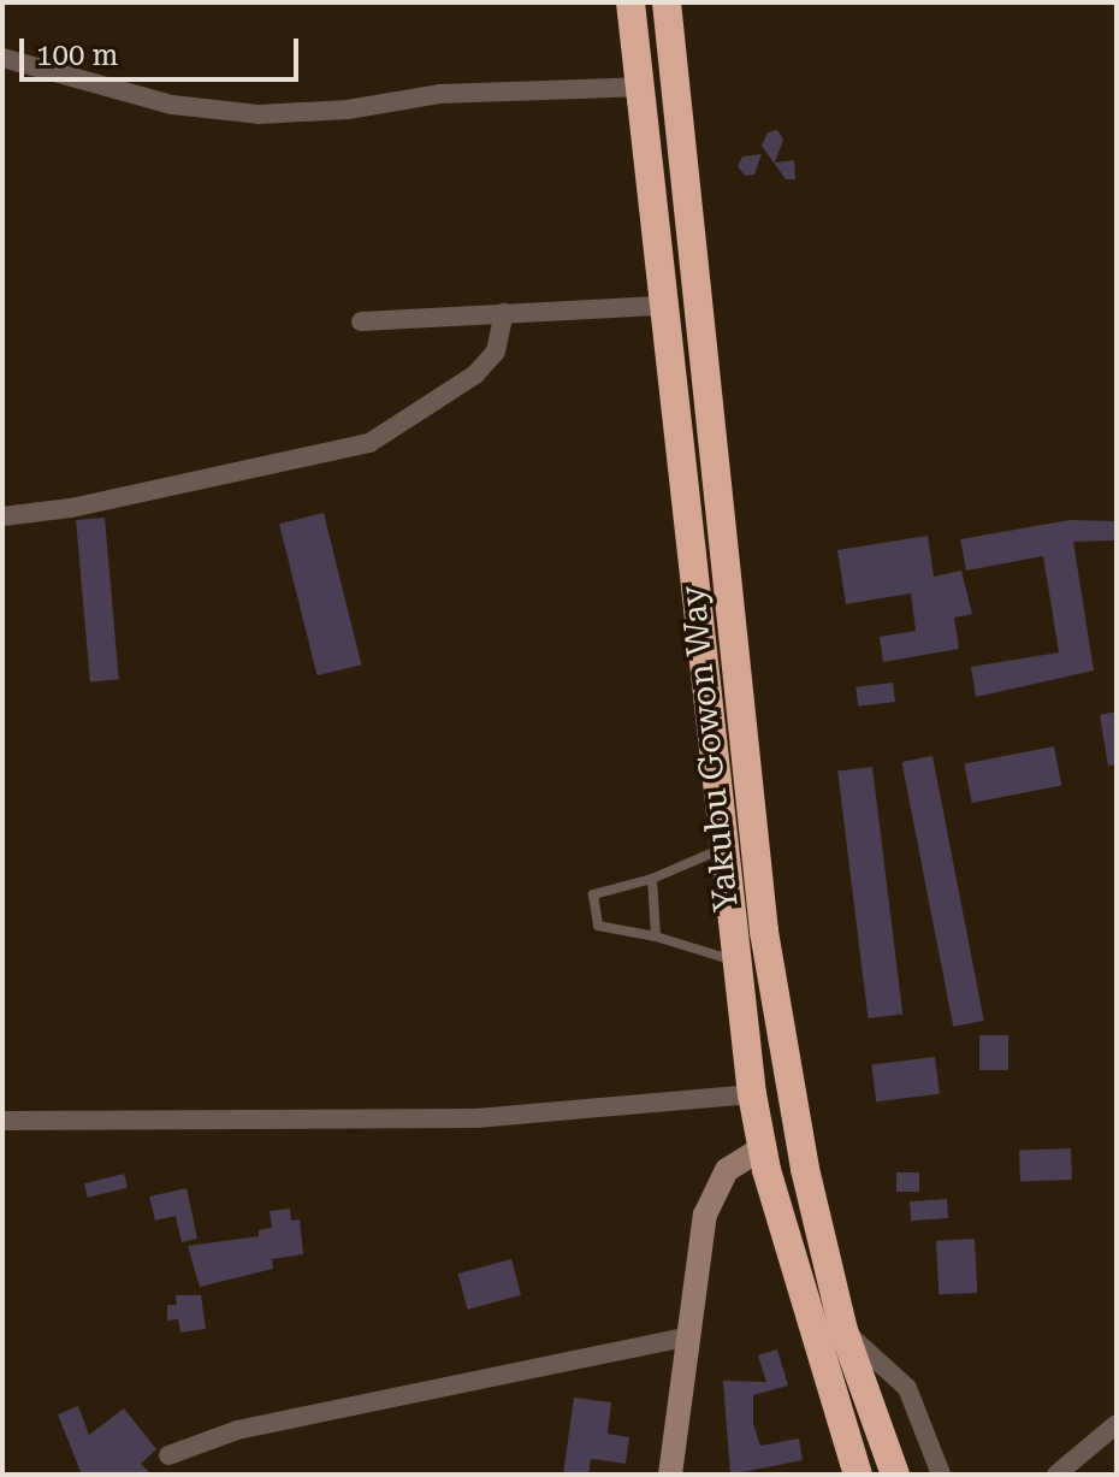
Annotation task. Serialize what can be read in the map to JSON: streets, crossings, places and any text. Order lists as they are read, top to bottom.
{
  "streets": {
    "highway": ["Yakubu Gowon Way"]
  },
  "scale_bar": "100 m"
}
